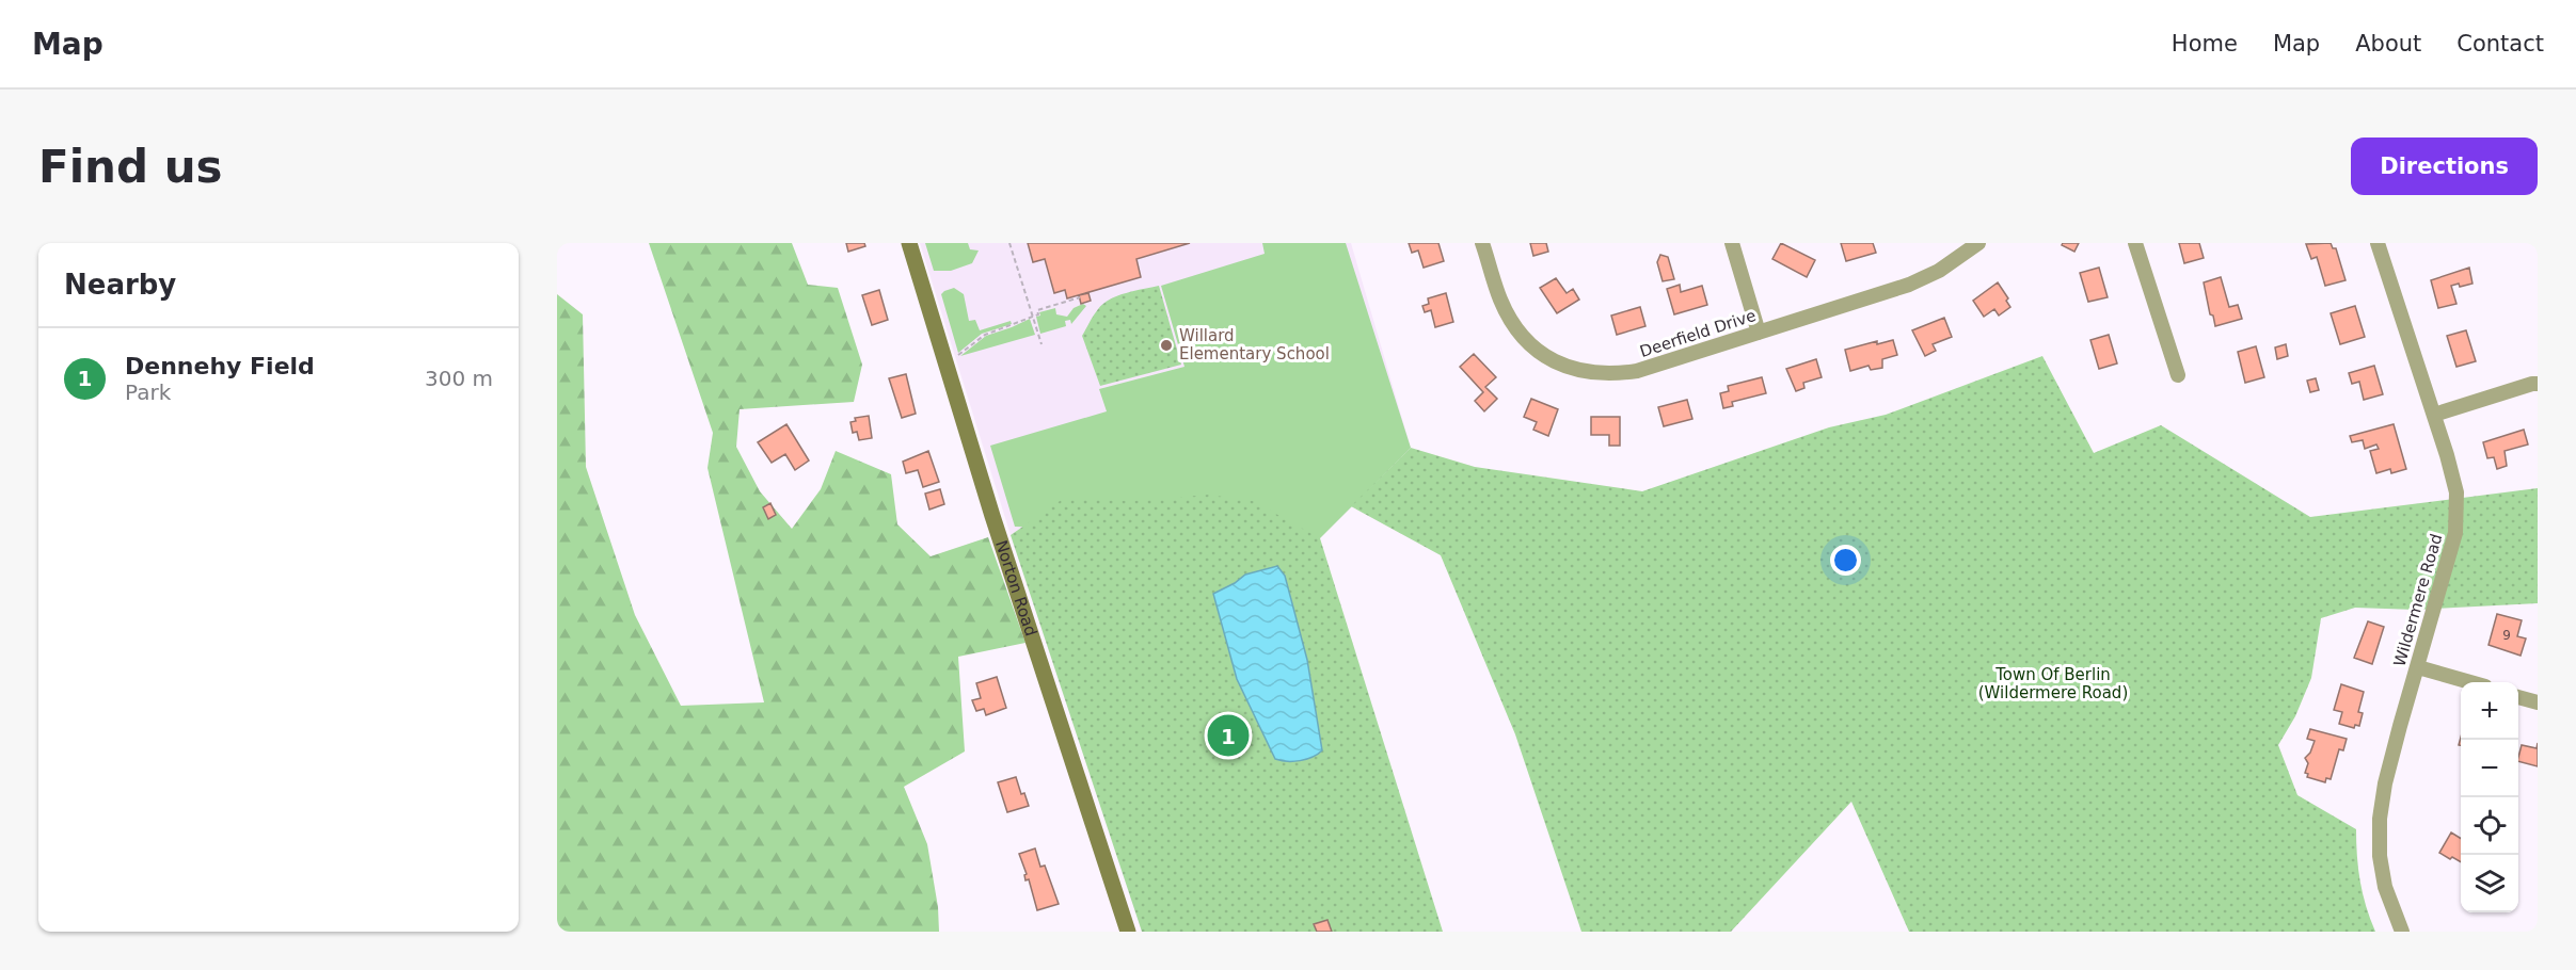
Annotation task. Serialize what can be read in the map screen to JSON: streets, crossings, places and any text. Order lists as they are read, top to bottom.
{
  "streets": {
    "main road": ["Norton Road"],
    "street": ["Deerfield Drive", "Wildermere Road"]
  },
  "parks": ["Town Of Berlin (Wildermere Road)"],
  "places": ["Willard Elementary School"],
  "house_numbers": ["9"],
  "page": {
    "header": "Map",
    "nav": [
      "Home",
      "Map",
      "About",
      "Contact"
    ],
    "buttons": "Directions",
    "title": "Find us",
    "heading": "Nearby",
    "list": [
      {
        "mark": "1",
        "name": "Dennehy Field",
        "note": "Park",
        "value": "300 m"
      }
    ],
    "map_buttons": ["+", "−"],
    "pins": "1"
  }
}
